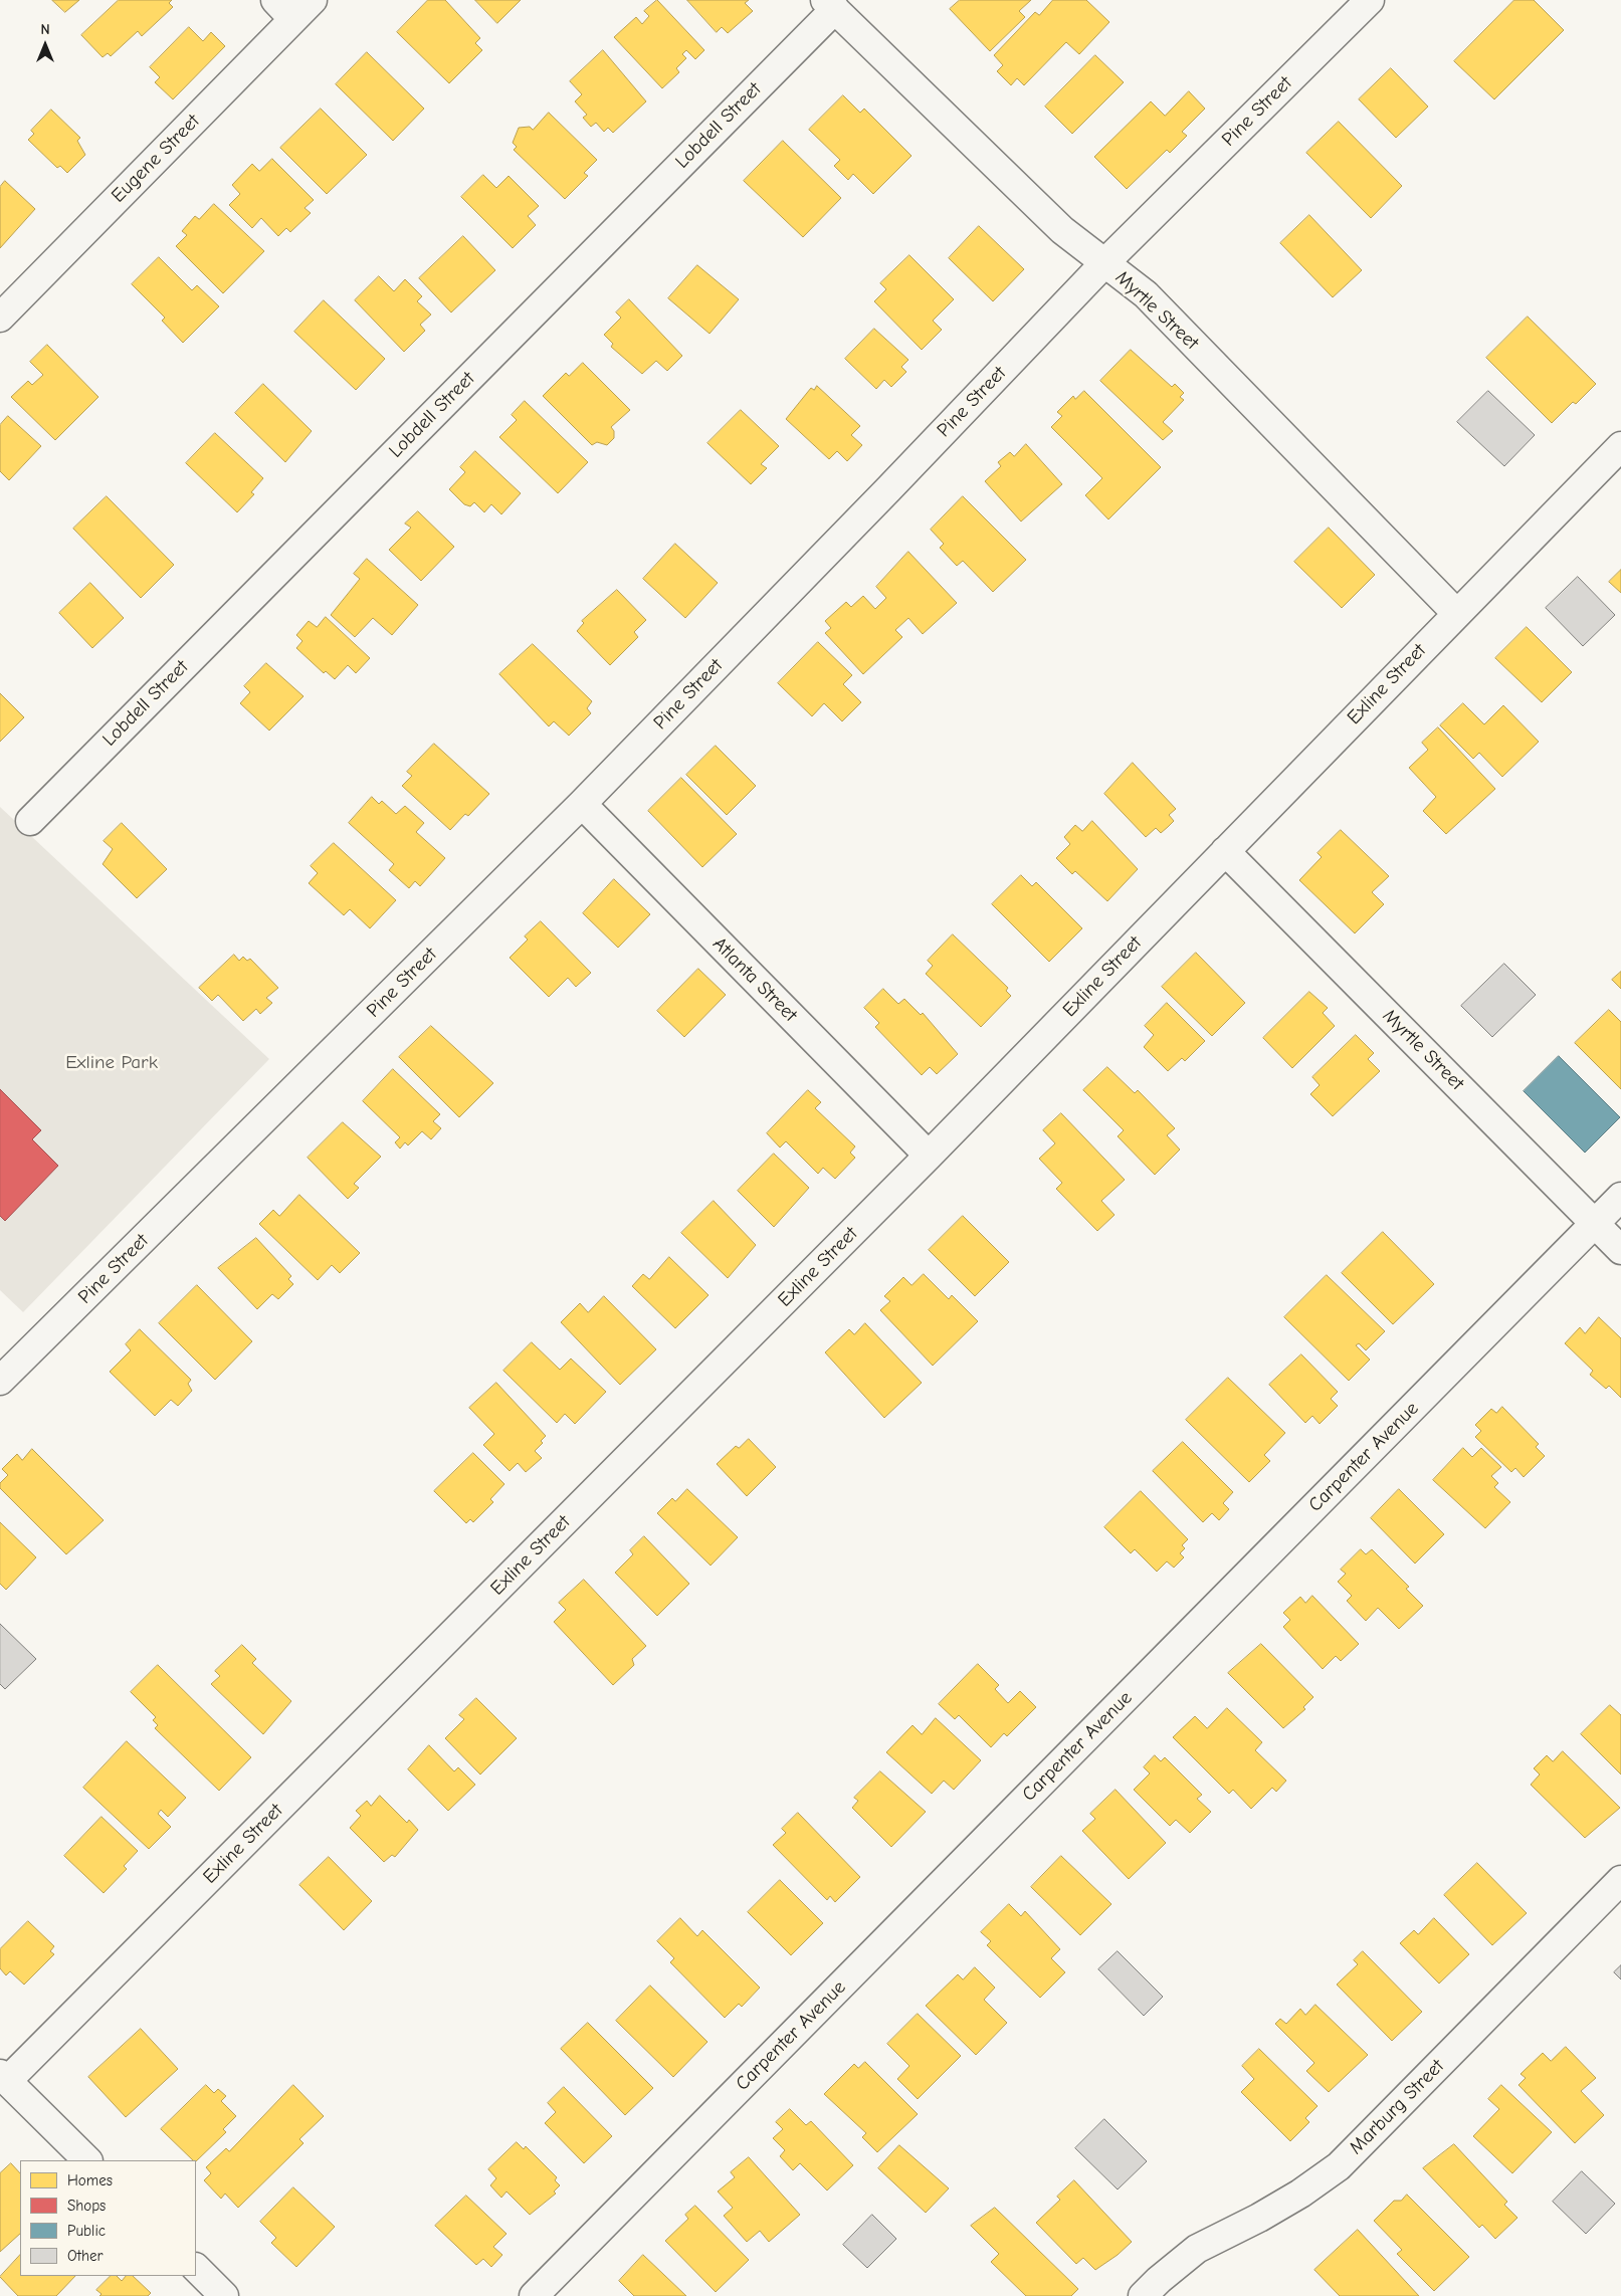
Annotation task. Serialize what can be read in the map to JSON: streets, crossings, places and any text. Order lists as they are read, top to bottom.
{
  "streets": {
    "street": [
      "Pine Street",
      "Lobdell Street",
      "Eugene Street",
      "Myrtle Street",
      "Exline Street",
      "Atlanta Street",
      "Carpenter Avenue",
      "Marburg Street"
    ]
  },
  "crossings": [
    ["Pine Street", "Myrtle Street"],
    ["Pine Street", "Atlanta Street"],
    ["Lobdell Street", "Myrtle Street"],
    ["Myrtle Street", "Exline Street"],
    ["Myrtle Street", "Carpenter Avenue"],
    ["Exline Street", "Atlanta Street"]
  ],
  "parks": ["Exline Park"],
  "legend": [
    "Homes",
    "Shops",
    "Public",
    "Other"
  ],
  "north": "top"
}
